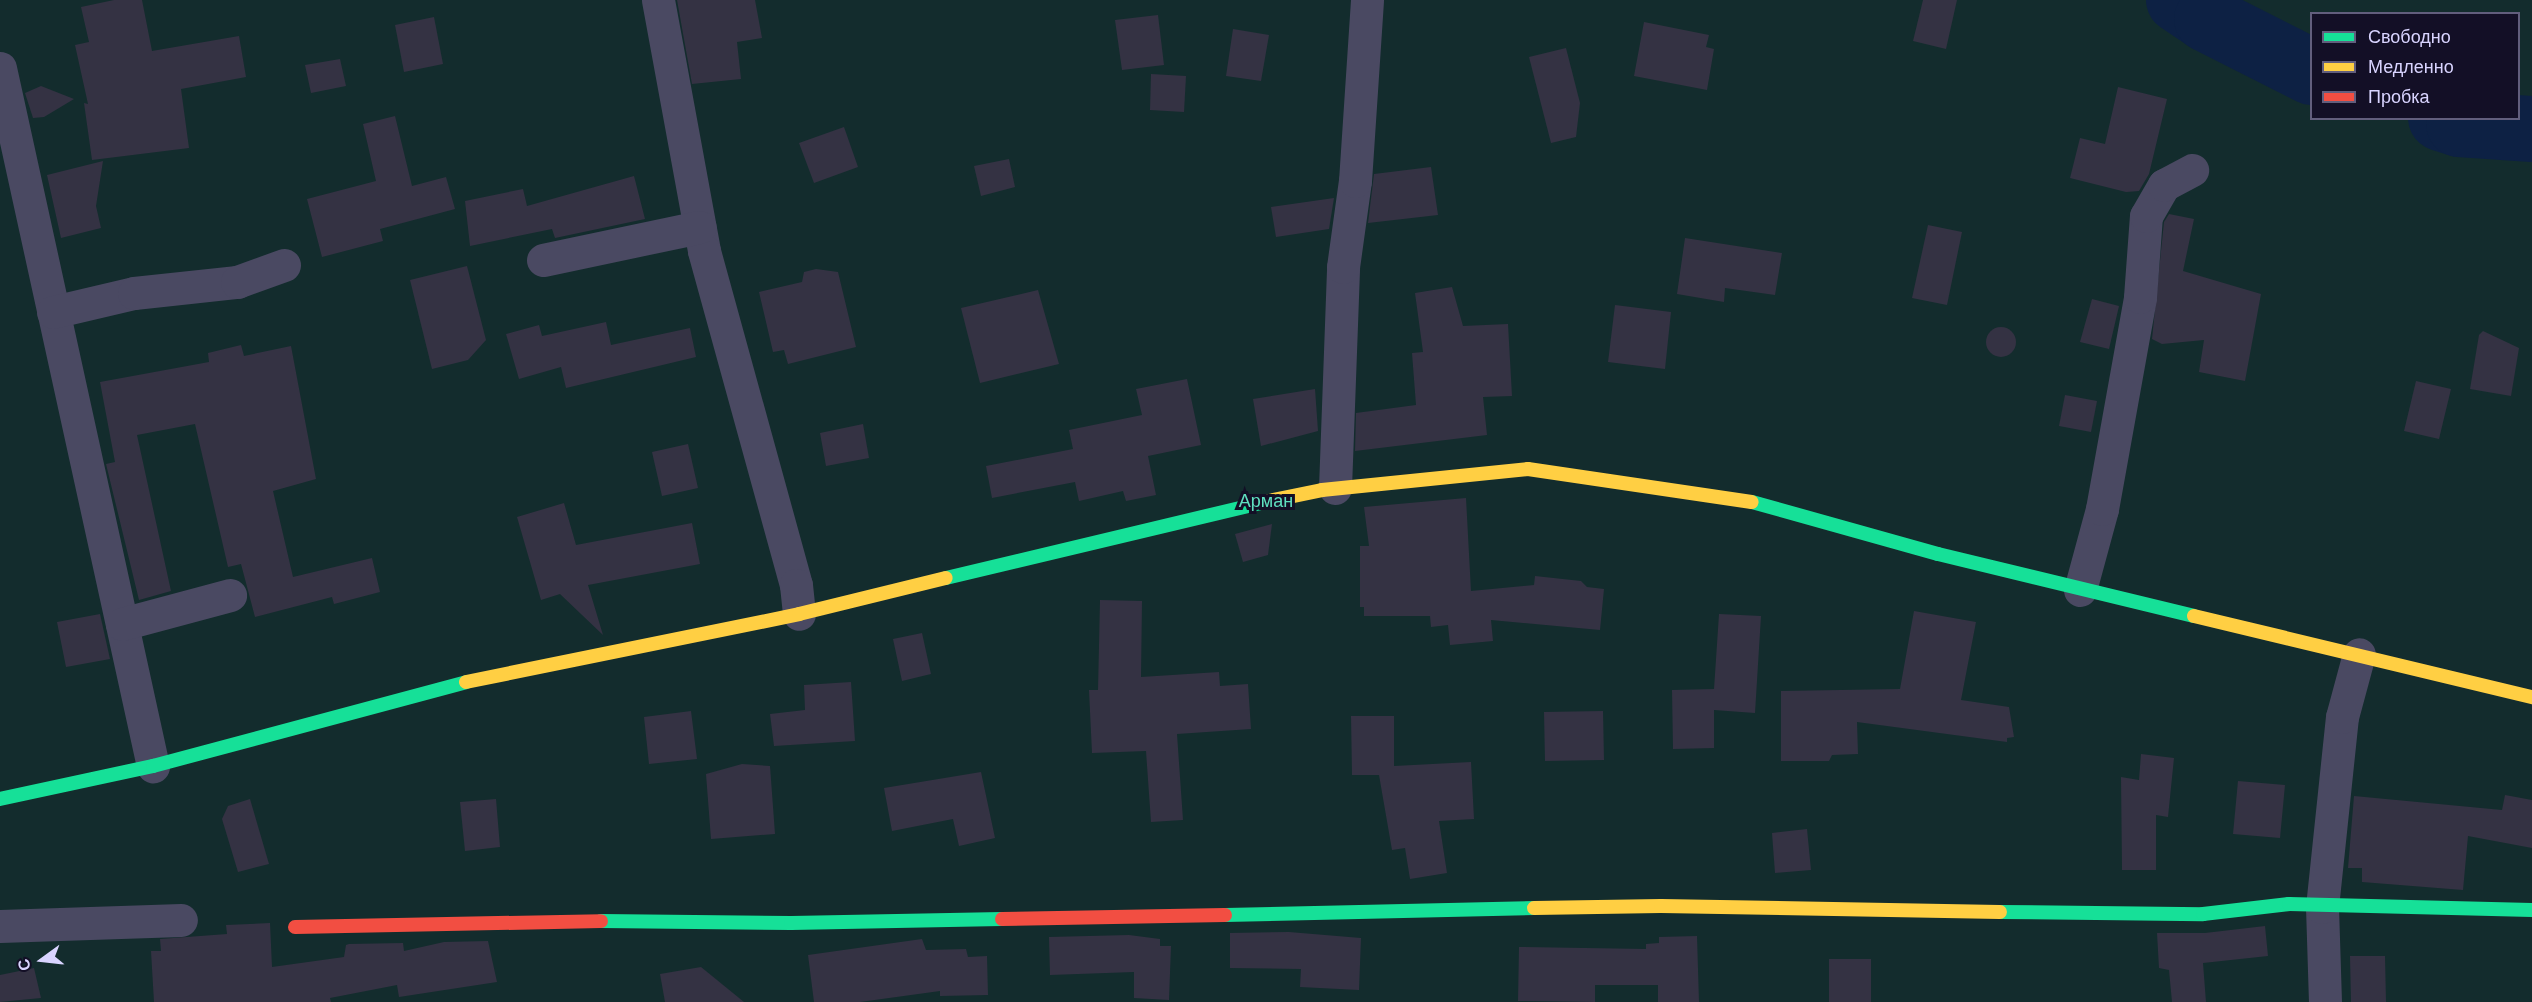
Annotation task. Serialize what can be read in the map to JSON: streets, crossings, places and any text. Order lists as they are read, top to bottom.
{
  "parks": ["Арман"],
  "legend": ["Свободно", "Медленно", "Пробка"],
  "north": "left"
}
